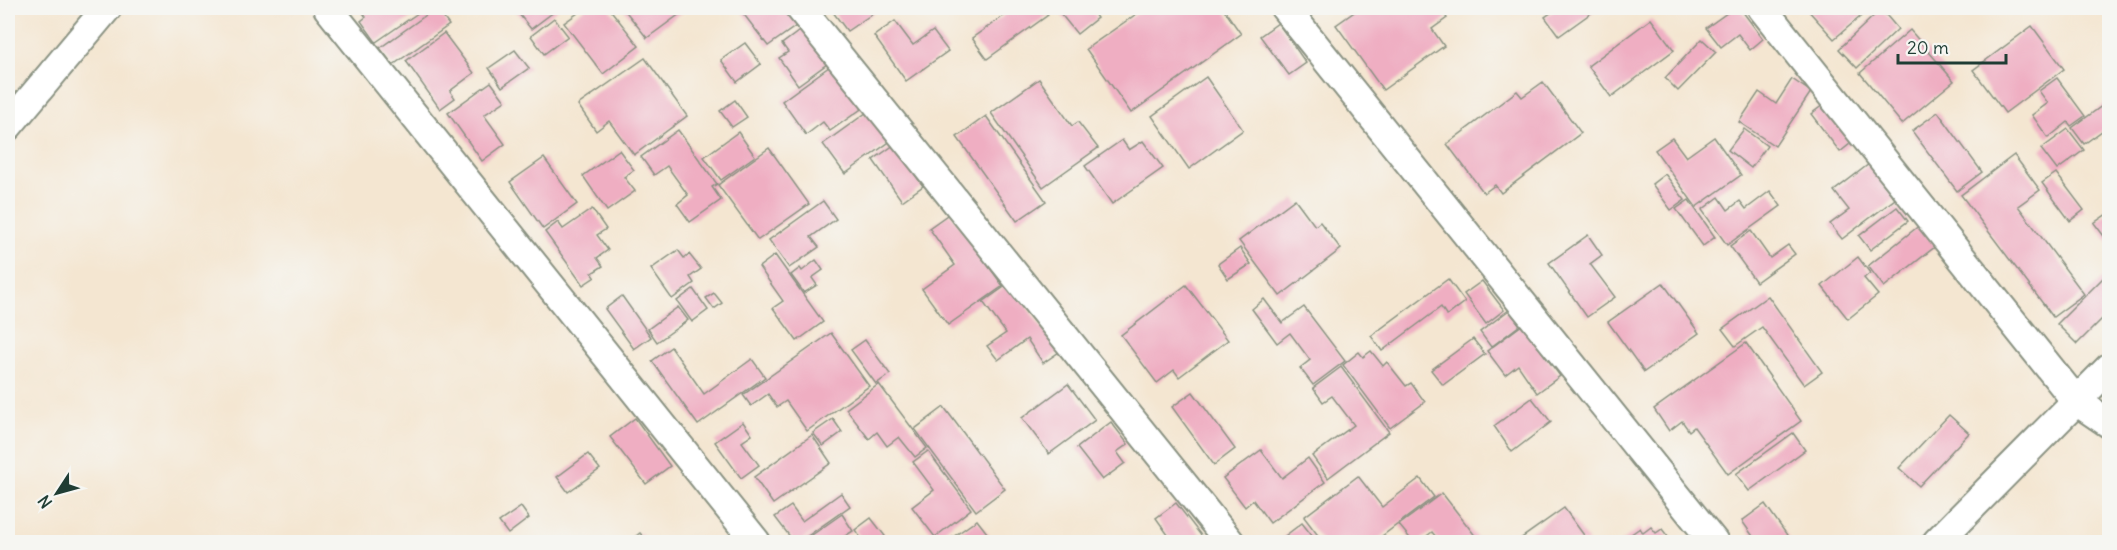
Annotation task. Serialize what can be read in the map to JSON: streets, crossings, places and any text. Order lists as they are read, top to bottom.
{
  "scale_bar": "20 m",
  "north": "bottom left"
}
